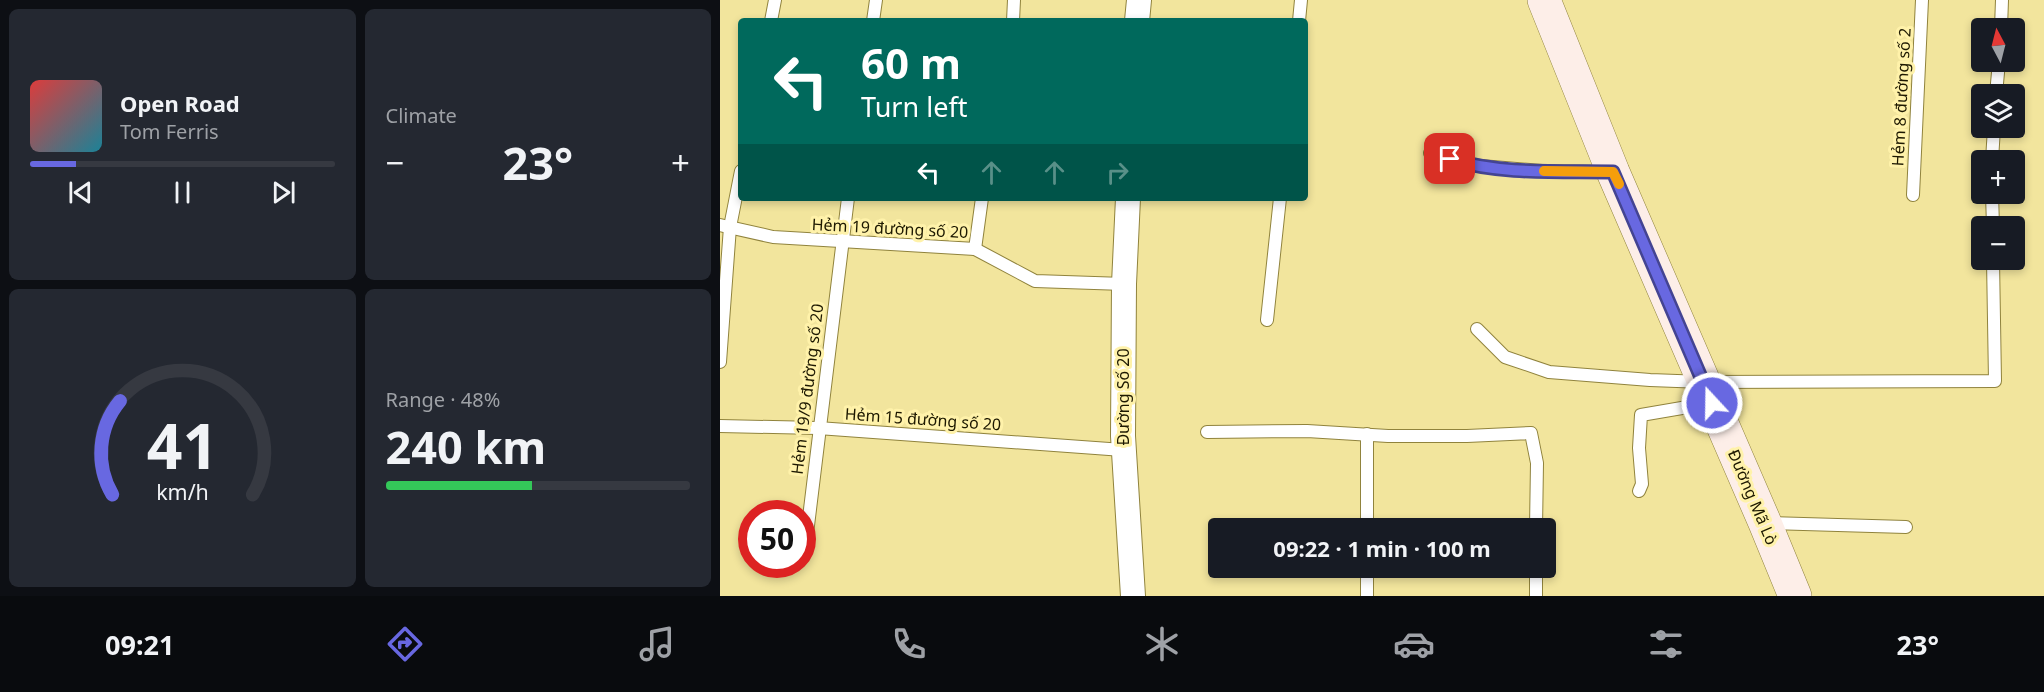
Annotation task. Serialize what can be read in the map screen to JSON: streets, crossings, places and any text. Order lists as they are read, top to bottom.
{
  "streets": {
    "main road": ["Đường Mã Lò"],
    "street": ["Đường Số 20"],
    "lane": [
      "Hẻm 8 đường số 2",
      "Hẻm 19 đường số 20",
      "Hẻm 19/9 đường số 20",
      "Hẻm 15 đường số 20"
    ]
  },
  "crossings": [
    ["Hẻm 19 đường số 20", "Hẻm 19/9 đường số 20"],
    ["Hẻm 19 đường số 20", "Đường Số 20"],
    ["Hẻm 19/9 đường số 20", "Hẻm 15 đường số 20"],
    ["Đường Số 20", "Hẻm 15 đường số 20"]
  ],
  "north": "top",
  "page": {
    "tile": [
      "Climate",
      ["Range · 48%", "240 km"]
    ],
    "map_buttons": ["+", "−"],
    "turn": ["60 m", "Turn left"],
    "song": ["Open Road", "Tom Ferris"],
    "heat": ["−", "23°", "+"],
    "limit": "50",
    "trip": "09:22 · 1 min · 100 m",
    "tabs": ["09:21", "23°"],
    "gauge": ["41", "km/h"]
  }
}
